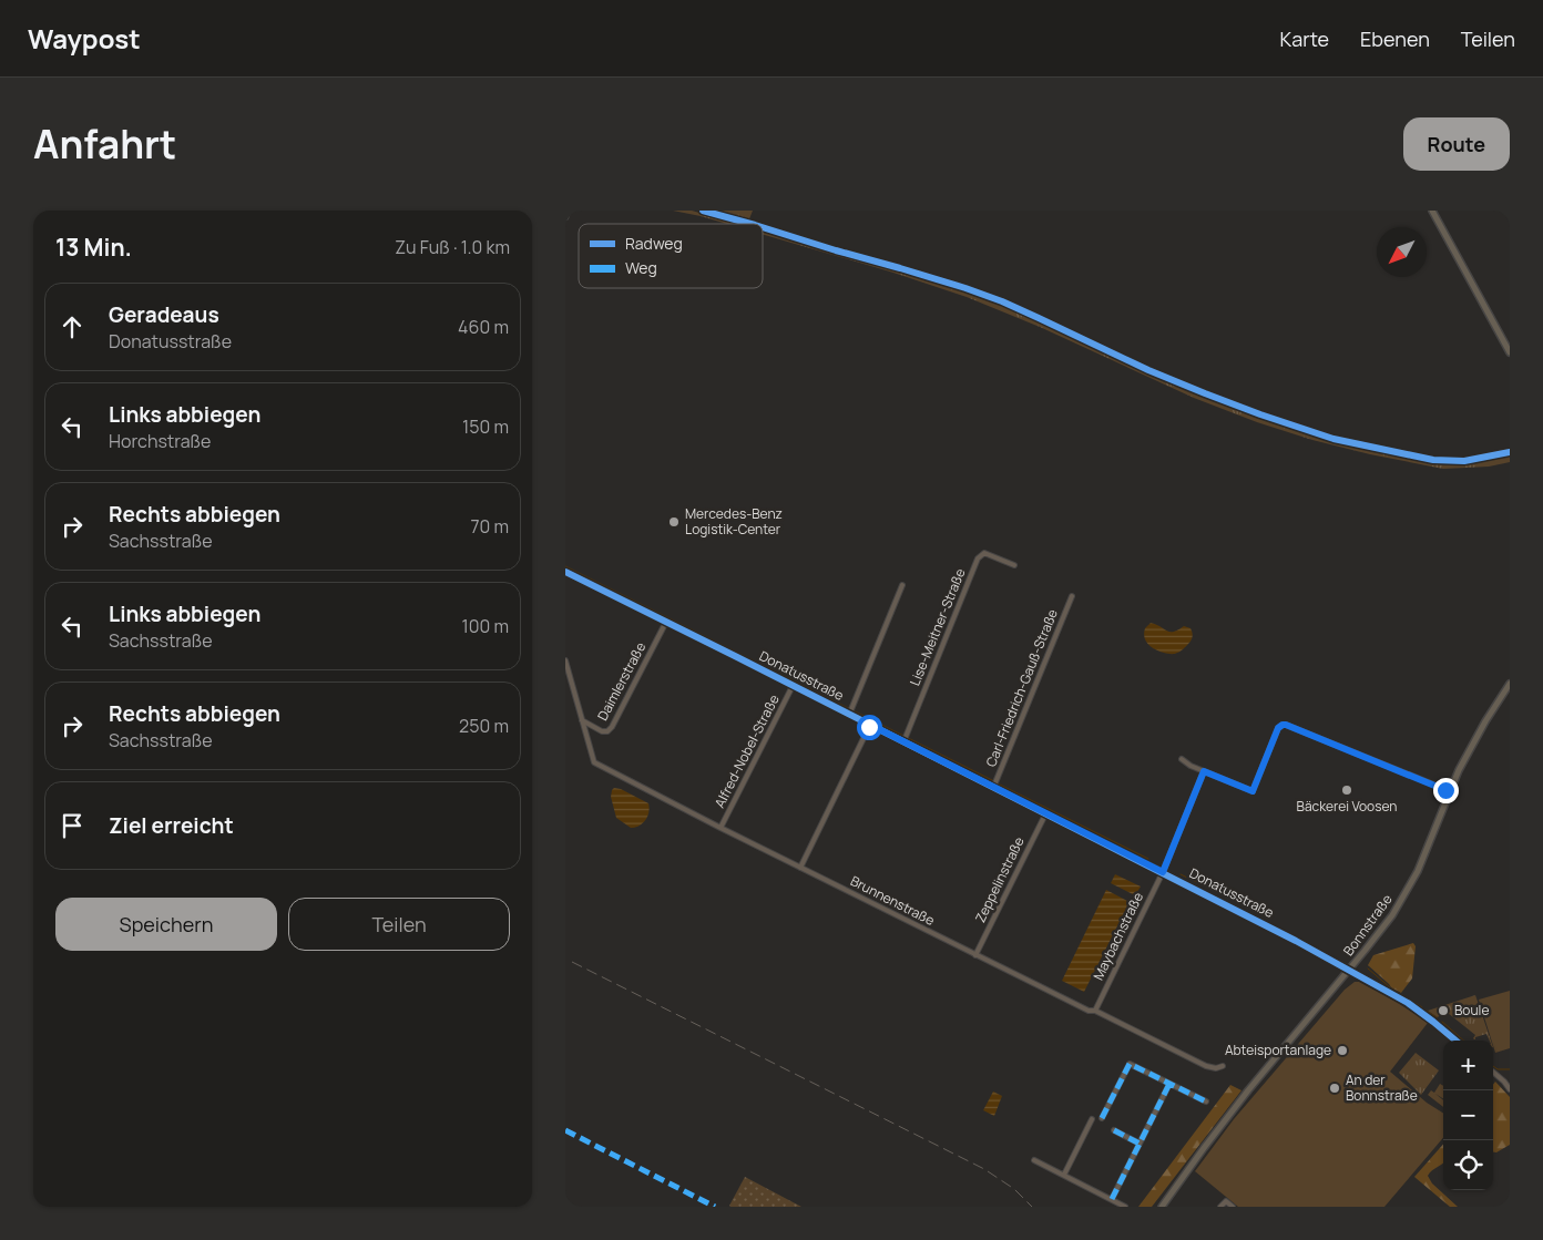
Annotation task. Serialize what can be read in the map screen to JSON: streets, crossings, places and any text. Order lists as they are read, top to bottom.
{
  "streets": {
    "main road": ["Bonnstraße"],
    "street": [
      "Lise-Meitner-Straße",
      "Donatusstraße",
      "Daimlerstraße",
      "Carl-Friedrich-Gauß-Straße",
      "Alfred-Nobel-Straße",
      "Zeppelinstraße",
      "Brunnenstraße",
      "Maybachstraße"
    ]
  },
  "crossings": [
    ["Lise-Meitner-Straße", "Donatusstraße"],
    ["Donatusstraße", "Daimlerstraße"],
    ["Donatusstraße", "Carl-Friedrich-Gauß-Straße"],
    ["Donatusstraße", "Alfred-Nobel-Straße"],
    ["Donatusstraße", "Zeppelinstraße"],
    ["Donatusstraße", "Bonnstraße"],
    ["Donatusstraße", "Maybachstraße"],
    ["Daimlerstraße", "Brunnenstraße"],
    ["Alfred-Nobel-Straße", "Brunnenstraße"],
    ["Zeppelinstraße", "Brunnenstraße"],
    ["Brunnenstraße", "Maybachstraße"]
  ],
  "places": [
    "Mercedes-Benz Logistik-Center",
    "Bäckerei Voosen",
    "Boule",
    "Abteisportanlage",
    "An der Bonnstraße"
  ],
  "legend": ["Radweg", "Weg"],
  "north": "bottom left",
  "page": {
    "header": "Waypost",
    "nav": ["Karte", "Ebenen", "Teilen"],
    "title": "Anfahrt",
    "buttons": [
      "Route",
      ["Speichern", "Teilen"]
    ],
    "heading": ["13 Min.", "Zu Fuß · 1.0 km"],
    "list": [
      ["Geradeaus", "Donatusstraße", "460 m"],
      ["Links abbiegen", "Horchstraße", "150 m"],
      ["Rechts abbiegen", "Sachsstraße", "70 m"],
      ["Links abbiegen", "Sachsstraße", "100 m"],
      ["Rechts abbiegen", "Sachsstraße", "250 m"],
      "Ziel erreicht"
    ],
    "map_buttons": ["+", "−"]
  }
}
